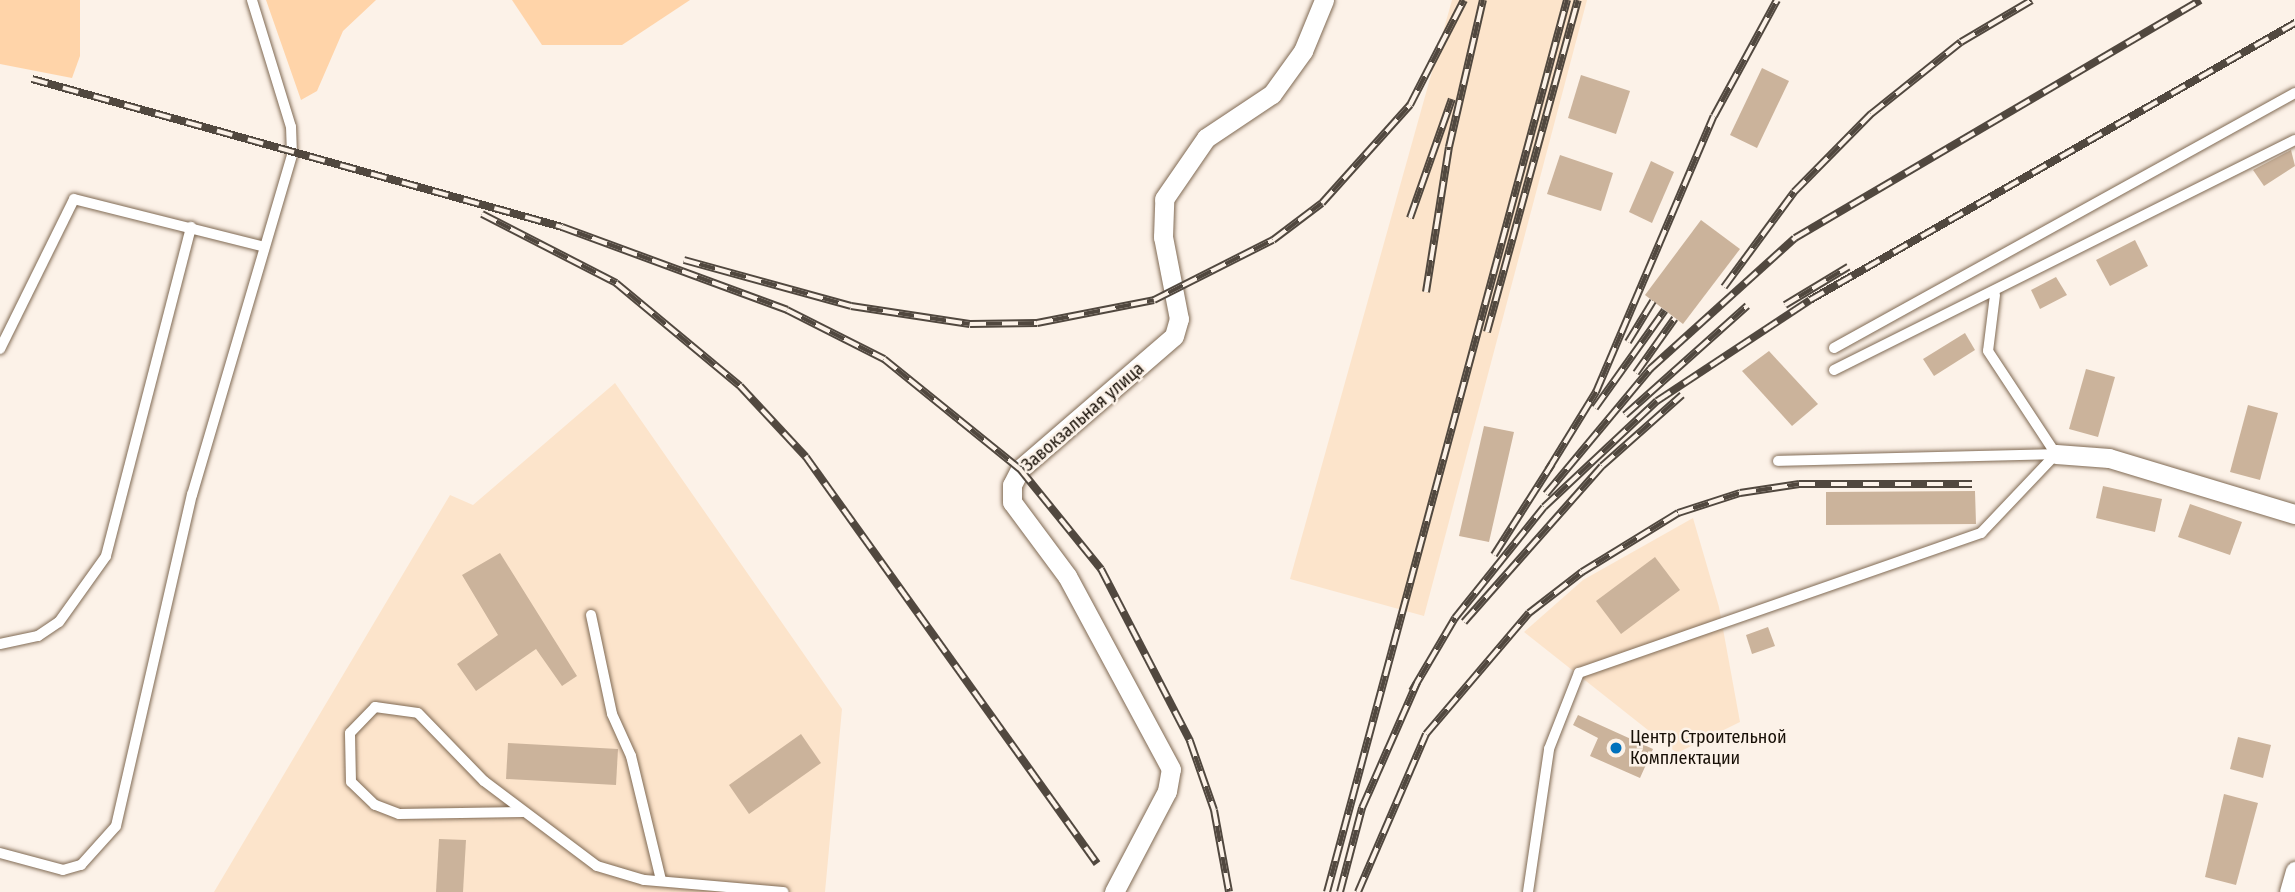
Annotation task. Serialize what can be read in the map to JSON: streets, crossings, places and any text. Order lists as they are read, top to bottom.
{
  "streets": {
    "street": ["Завокзальная улица"]
  },
  "places": ["Центр Строительной Комплектации"]
}
